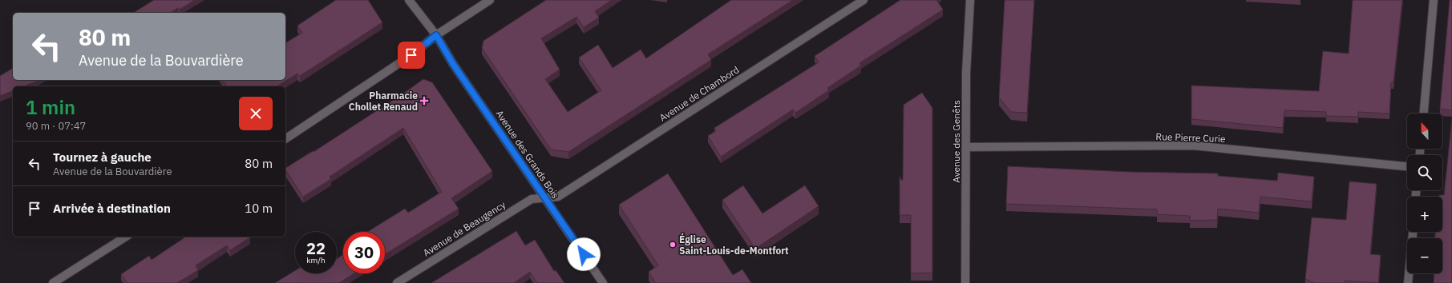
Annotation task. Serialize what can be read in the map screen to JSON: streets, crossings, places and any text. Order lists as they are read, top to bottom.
{
  "streets": {
    "street": [
      "Avenue de Chambord",
      "Rue Pierre Curie",
      "Avenue des Genêts",
      "Avenue des Grands Bois",
      "Avenue de Beaugency"
    ]
  },
  "crossings": [
    ["Avenue de Chambord", "Avenue des Grands Bois"],
    ["Avenue de Chambord", "Avenue de Beaugency"],
    ["Rue Pierre Curie", "Avenue des Genêts"],
    ["Avenue des Grands Bois", "Avenue de Beaugency"]
  ],
  "places": {
    "health": ["Pharmacie Chollet Renaud"],
    "other": ["Église Saint-Louis-de-Montfort"]
  },
  "north": "top",
  "page": {
    "turn": ["80 m", "Avenue de la Bouvardière"],
    "heading": ["1 min", "90 m · 07:47"],
    "map_buttons": ["+", "−"],
    "list": [
      {
        "name": "Tournez à gauche",
        "note": "Avenue de la Bouvardière",
        "value": "80 m"
      },
      {
        "name": "Arrivée à destination",
        "value": "10 m"
      }
    ],
    "speed": "22 km/h",
    "limit": "30"
  }
}
